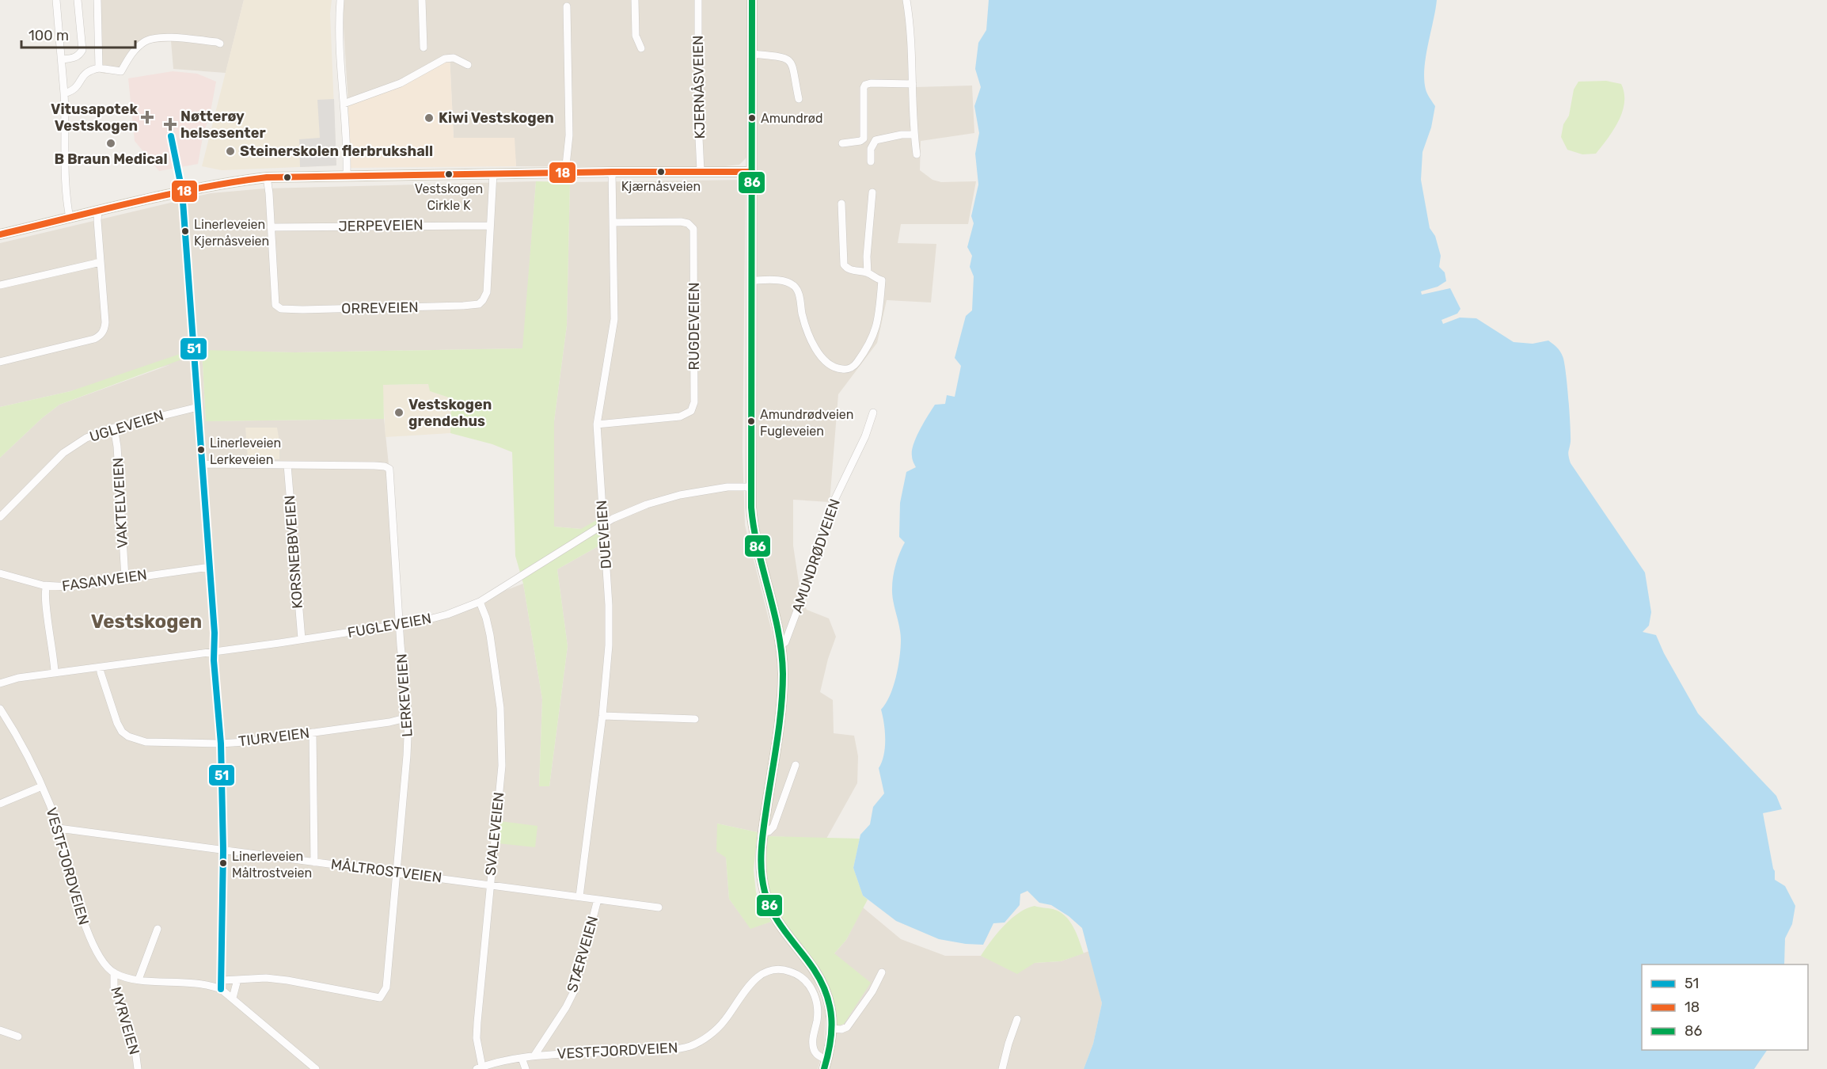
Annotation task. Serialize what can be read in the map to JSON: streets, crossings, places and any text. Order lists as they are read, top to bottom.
{
  "streets": {
    "main road": ["AMUNDRØDVEIEN"],
    "street": [
      "KJERNÅSVEIEN",
      "JERPEVEIEN",
      "ORREVEIEN",
      "RUGDEVEIEN",
      "UGLEVEIEN",
      "VAKTELVEIEN",
      "DUEVEIEN",
      "KORSNEBBVEIEN",
      "FASANVEIEN",
      "FUGLEVEIEN",
      "LERKEVEIEN",
      "TIURVEIEN",
      "SVALEVEIEN",
      "VESTFJORDVEIEN",
      "MÅLTROSTVEIEN",
      "STÆRVEIEN",
      "MYRVEIEN"
    ]
  },
  "crossings": [
    ["JERPEVEIEN", "ORREVEIEN"],
    ["RUGDEVEIEN", "DUEVEIEN"],
    ["UGLEVEIEN", "VAKTELVEIEN"],
    ["VAKTELVEIEN", "FASANVEIEN"],
    ["DUEVEIEN", "FUGLEVEIEN"],
    ["DUEVEIEN", "MÅLTROSTVEIEN"],
    ["KORSNEBBVEIEN", "FUGLEVEIEN"],
    ["KORSNEBBVEIEN", "LERKEVEIEN"],
    ["AMUNDRØDVEIEN", "FUGLEVEIEN"],
    ["AMUNDRØDVEIEN", "VESTFJORDVEIEN"],
    ["FUGLEVEIEN", "LERKEVEIEN"],
    ["FUGLEVEIEN", "TIURVEIEN"],
    ["FUGLEVEIEN", "SVALEVEIEN"],
    ["LERKEVEIEN", "TIURVEIEN"],
    ["LERKEVEIEN", "MÅLTROSTVEIEN"],
    ["SVALEVEIEN", "VESTFJORDVEIEN"],
    ["SVALEVEIEN", "MÅLTROSTVEIEN"],
    ["VESTFJORDVEIEN", "MÅLTROSTVEIEN"],
    ["VESTFJORDVEIEN", "STÆRVEIEN"],
    ["VESTFJORDVEIEN", "MYRVEIEN"],
    ["MÅLTROSTVEIEN", "STÆRVEIEN"]
  ],
  "districts": ["Vestskogen"],
  "places": {
    "health": ["Vitusapotek Vestskogen", "Nøtterøy helsesenter"],
    "other": [
      "Kiwi Vestskogen",
      "Amundrød",
      "B Braun Medical",
      "Steinerskolen flerbrukshall",
      "Kjærnåsveien",
      "Vestskogen Cirkle K",
      "Linerleveien Kjernåsveien",
      "Vestskogen grendehus",
      "Amundrødveien Fugleveien",
      "Linerleveien Lerkeveien",
      "Linerleveien Måltrostveien"
    ]
  },
  "lines": ["transit line 86", "transit line 51", "transit line 18"],
  "legend": ["51", "18", "86"],
  "scale_bar": "100 m"
}
